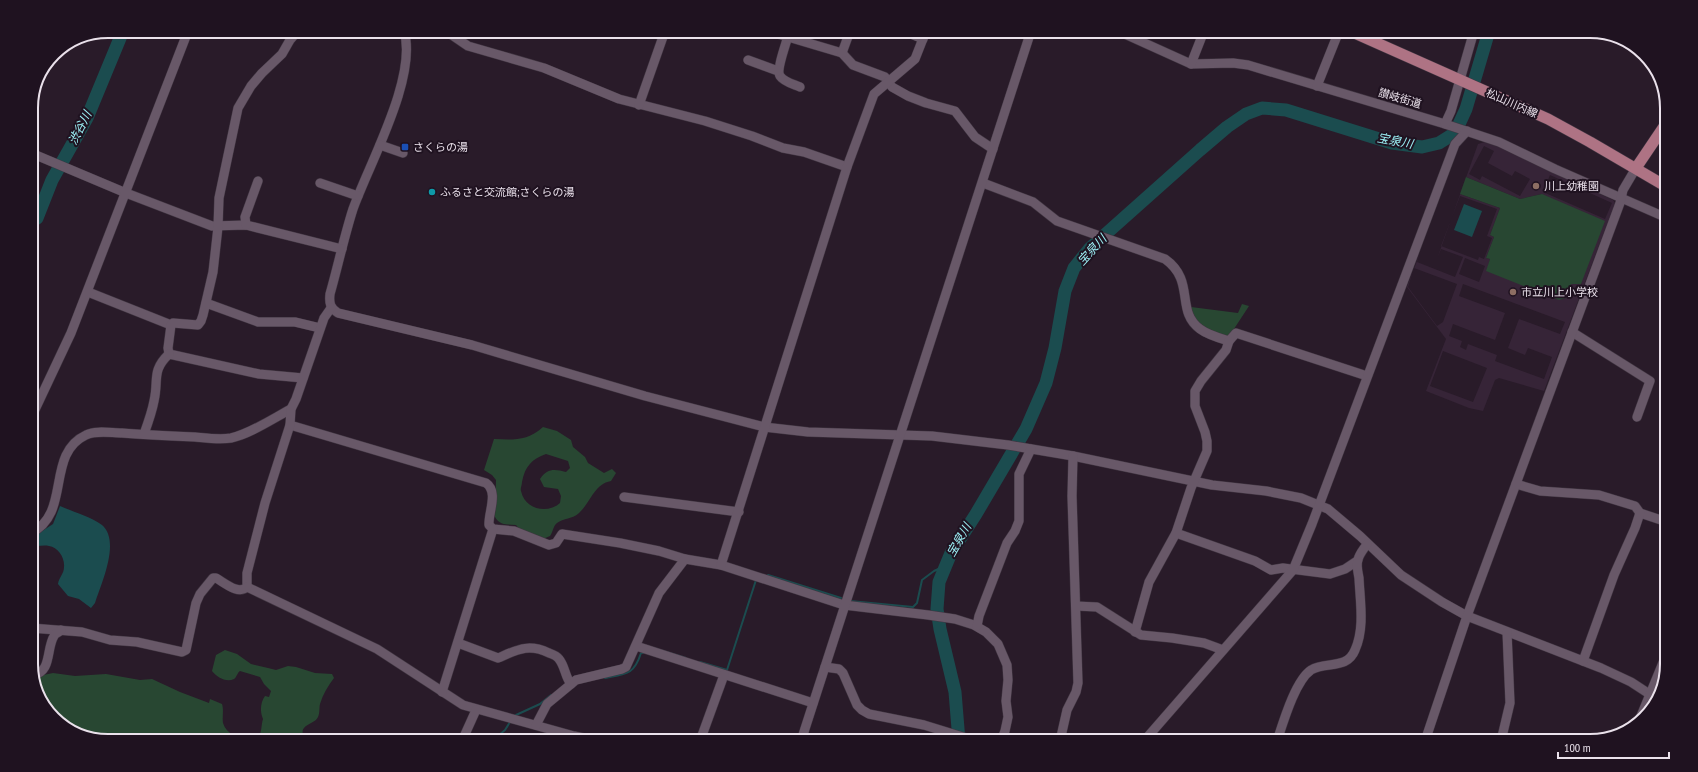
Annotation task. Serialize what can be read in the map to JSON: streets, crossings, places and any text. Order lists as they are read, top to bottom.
{
  "streets": {
    "main road": ["松山川内線"],
    "street": ["讃岐街道"]
  },
  "water": ["渋谷川", "宝泉川"],
  "places": {
    "transit": ["さくらの湯"],
    "other": ["川上幼稚園", "ふるさと交流館;さくらの湯", "市立川上小学校"]
  },
  "scale_bar": "100 m"
}
